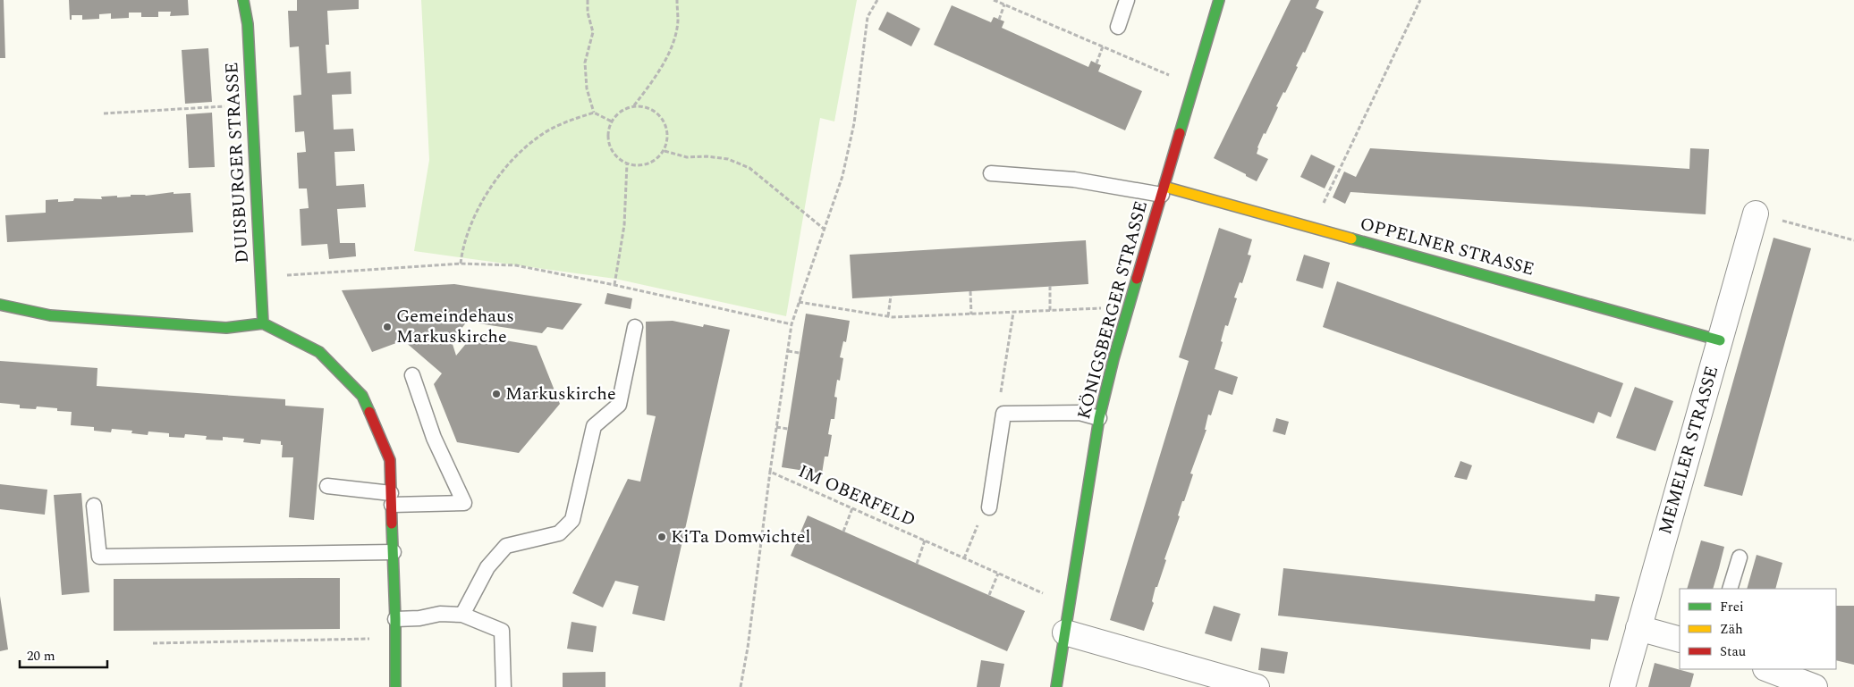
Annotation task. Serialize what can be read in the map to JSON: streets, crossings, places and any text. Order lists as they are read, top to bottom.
{
  "streets": {
    "street": [
      "DUISBURGER STRASSE",
      "OPPELNER STRASSE",
      "KÖNIGSBERGER STRASSE",
      "MEMELER STRASSE"
    ],
    "path": ["IM OBERFELD"]
  },
  "crossings": [
    ["OPPELNER STRASSE", "KÖNIGSBERGER STRASSE"],
    ["OPPELNER STRASSE", "MEMELER STRASSE"],
    ["KÖNIGSBERGER STRASSE", "IM OBERFELD"]
  ],
  "places": ["Gemeindehaus Markuskirche", "Markuskirche", "KiTa Domwichtel"],
  "legend": ["Frei", "Zäh", "Stau"],
  "scale_bar": "20 m"
}
